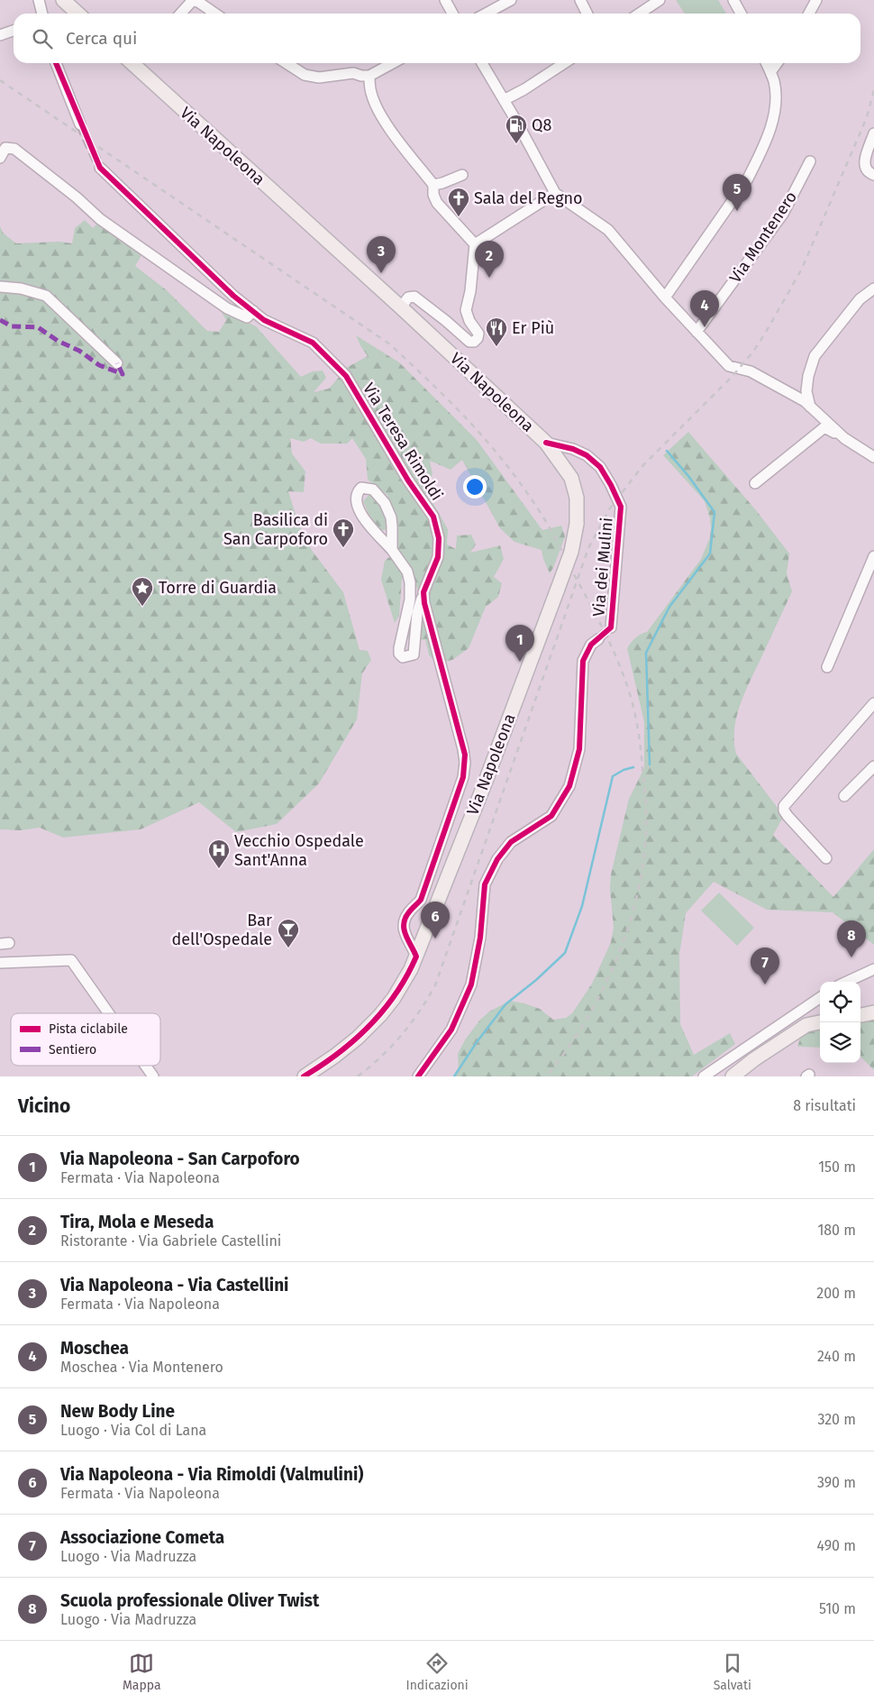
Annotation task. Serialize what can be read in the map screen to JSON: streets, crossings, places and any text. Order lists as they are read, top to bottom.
{
  "streets": {
    "main road": ["Via Napoleona"],
    "street": ["Via Montenero", "Via Teresa Rimoldi", "Via dei Mulini"]
  },
  "crossings": [
    ["Via Napoleona", "Via Teresa Rimoldi"],
    ["Via Napoleona", "Via dei Mulini"]
  ],
  "places": {
    "fuel station": ["Q8"],
    "church": ["Sala del Regno", "Basilica di San Carpoforo"],
    "restaurant": ["Er Più"],
    "place": ["Torre di Guardia"],
    "hospital": ["Vecchio Ospedale Sant'Anna"],
    "bar": ["Bar dell'Ospedale"]
  },
  "legend": ["Pista ciclabile", "Sentiero"],
  "page": {
    "search": "Cerca qui",
    "pins": [
      "5",
      "3",
      "2",
      "4",
      "1",
      "6",
      "8",
      "7"
    ],
    "heading": ["Vicino", "8 risultati"],
    "list": [
      {
        "mark": "1",
        "name": "Via Napoleona - San Carpoforo",
        "note": "Fermata · Via Napoleona",
        "value": "150 m"
      },
      {
        "mark": "2",
        "name": "Tira, Mola e Meseda",
        "note": "Ristorante · Via Gabriele Castellini",
        "value": "180 m"
      },
      {
        "mark": "3",
        "name": "Via Napoleona - Via Castellini",
        "note": "Fermata · Via Napoleona",
        "value": "200 m"
      },
      {
        "mark": "4",
        "name": "Moschea",
        "note": "Moschea · Via Montenero",
        "value": "240 m"
      },
      {
        "mark": "5",
        "name": "New Body Line",
        "note": "Luogo · Via Col di Lana",
        "value": "320 m"
      },
      {
        "mark": "6",
        "name": "Via Napoleona - Via Rimoldi (Valmulini)",
        "note": "Fermata · Via Napoleona",
        "value": "390 m"
      },
      {
        "mark": "7",
        "name": "Associazione Cometa",
        "note": "Luogo · Via Madruzza",
        "value": "490 m"
      },
      {
        "mark": "8",
        "name": "Scuola professionale Oliver Twist",
        "note": "Luogo · Via Madruzza",
        "value": "510 m"
      }
    ],
    "nav": ["Mappa", "Indicazioni", "Salvati"]
  }
}
